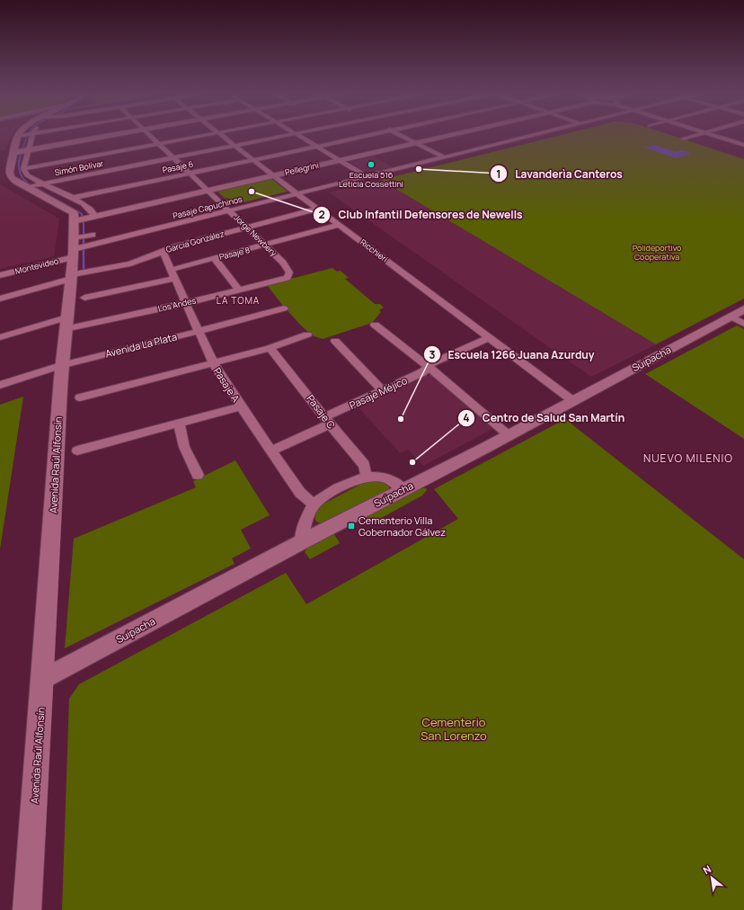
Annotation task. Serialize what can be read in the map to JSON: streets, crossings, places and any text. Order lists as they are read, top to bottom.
{
  "streets": {
    "main road": ["Avenida Raúl Alfonsín"],
    "street": [
      "Pasaje 6",
      "Simón Bolívar",
      "Pellegrini",
      "Pasaje Capuchinos",
      "Jorge Newbery",
      "García González",
      "Ricchieri",
      "Pasaje 8",
      "Montevideo",
      "Los Andes",
      "Avenida La Plata",
      "Suipacha",
      "Pasaje A",
      "Pasaje Méjico",
      "Pasaje C"
    ]
  },
  "crossings": [
    ["Pasaje 6", "Jorge Newbery"],
    ["Pasaje 6", "Ricchieri"],
    ["Simón Bolívar", "Jorge Newbery"],
    ["Simón Bolívar", "Ricchieri"],
    ["Pellegrini", "Jorge Newbery"],
    ["Pellegrini", "Ricchieri"],
    ["Pellegrini", "Avenida Raúl Alfonsín"],
    ["Pasaje Capuchinos", "Jorge Newbery"],
    ["Pasaje Capuchinos", "Ricchieri"],
    ["Pasaje Capuchinos", "Montevideo"],
    ["Pasaje Capuchinos", "Avenida Raúl Alfonsín"],
    ["Jorge Newbery", "García González"],
    ["Jorge Newbery", "Pasaje 8"],
    ["Jorge Newbery", "Los Andes"],
    ["García González", "Ricchieri"],
    ["García González", "Pasaje A"],
    ["García González", "Avenida Raúl Alfonsín"],
    ["Ricchieri", "Pasaje 8"],
    ["Ricchieri", "Suipacha"],
    ["Ricchieri", "Pasaje Méjico"],
    ["Pasaje 8", "Pasaje A"],
    ["Montevideo", "Avenida Raúl Alfonsín"],
    ["Los Andes", "Pasaje A"],
    ["Los Andes", "Avenida Raúl Alfonsín"],
    ["Avenida La Plata", "Pasaje A"],
    ["Avenida La Plata", "Avenida Raúl Alfonsín"],
    ["Suipacha", "Avenida Raúl Alfonsín"],
    ["Pasaje A", "Pasaje Méjico"],
    ["Pasaje Méjico", "Pasaje C"]
  ],
  "districts": ["LA TOMA", "NUEVO MILENIO"],
  "parks": ["Polideportivo Cooperativa", "Cementerio San Lorenzo"],
  "places": {
    "other": [
      "Escuela 516 Leticia Cossettini",
      "Lavanderìa Canteros",
      "Club Infantil Defensores de Newells",
      "Escuela 1266 Juana Azurduy",
      "Centro de Salud San Martín"
    ],
    "transit": ["Cementerio Villa Gobernador Gálvez"]
  },
  "north": "top left"
}
